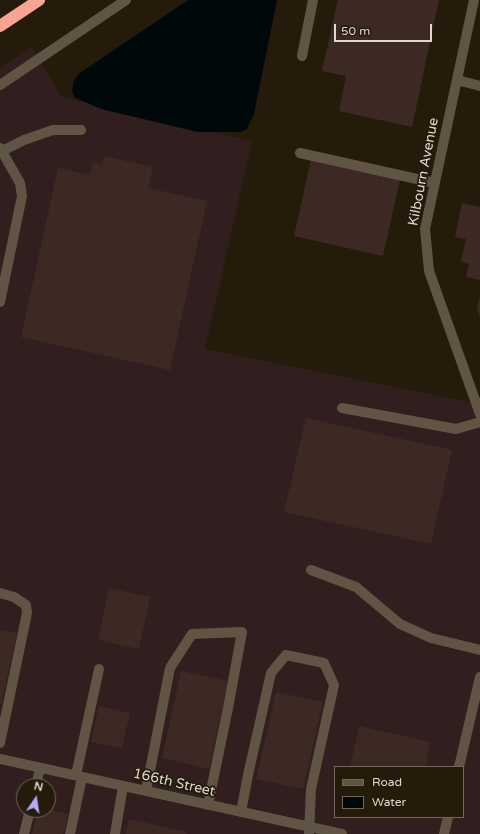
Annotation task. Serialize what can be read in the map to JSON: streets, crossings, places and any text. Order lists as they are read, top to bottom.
{
  "streets": {
    "street": ["Kilbourn Avenue", "166th Street"]
  },
  "legend": ["Road", "Water"],
  "scale_bar": "50 m",
  "north": "top"
}
